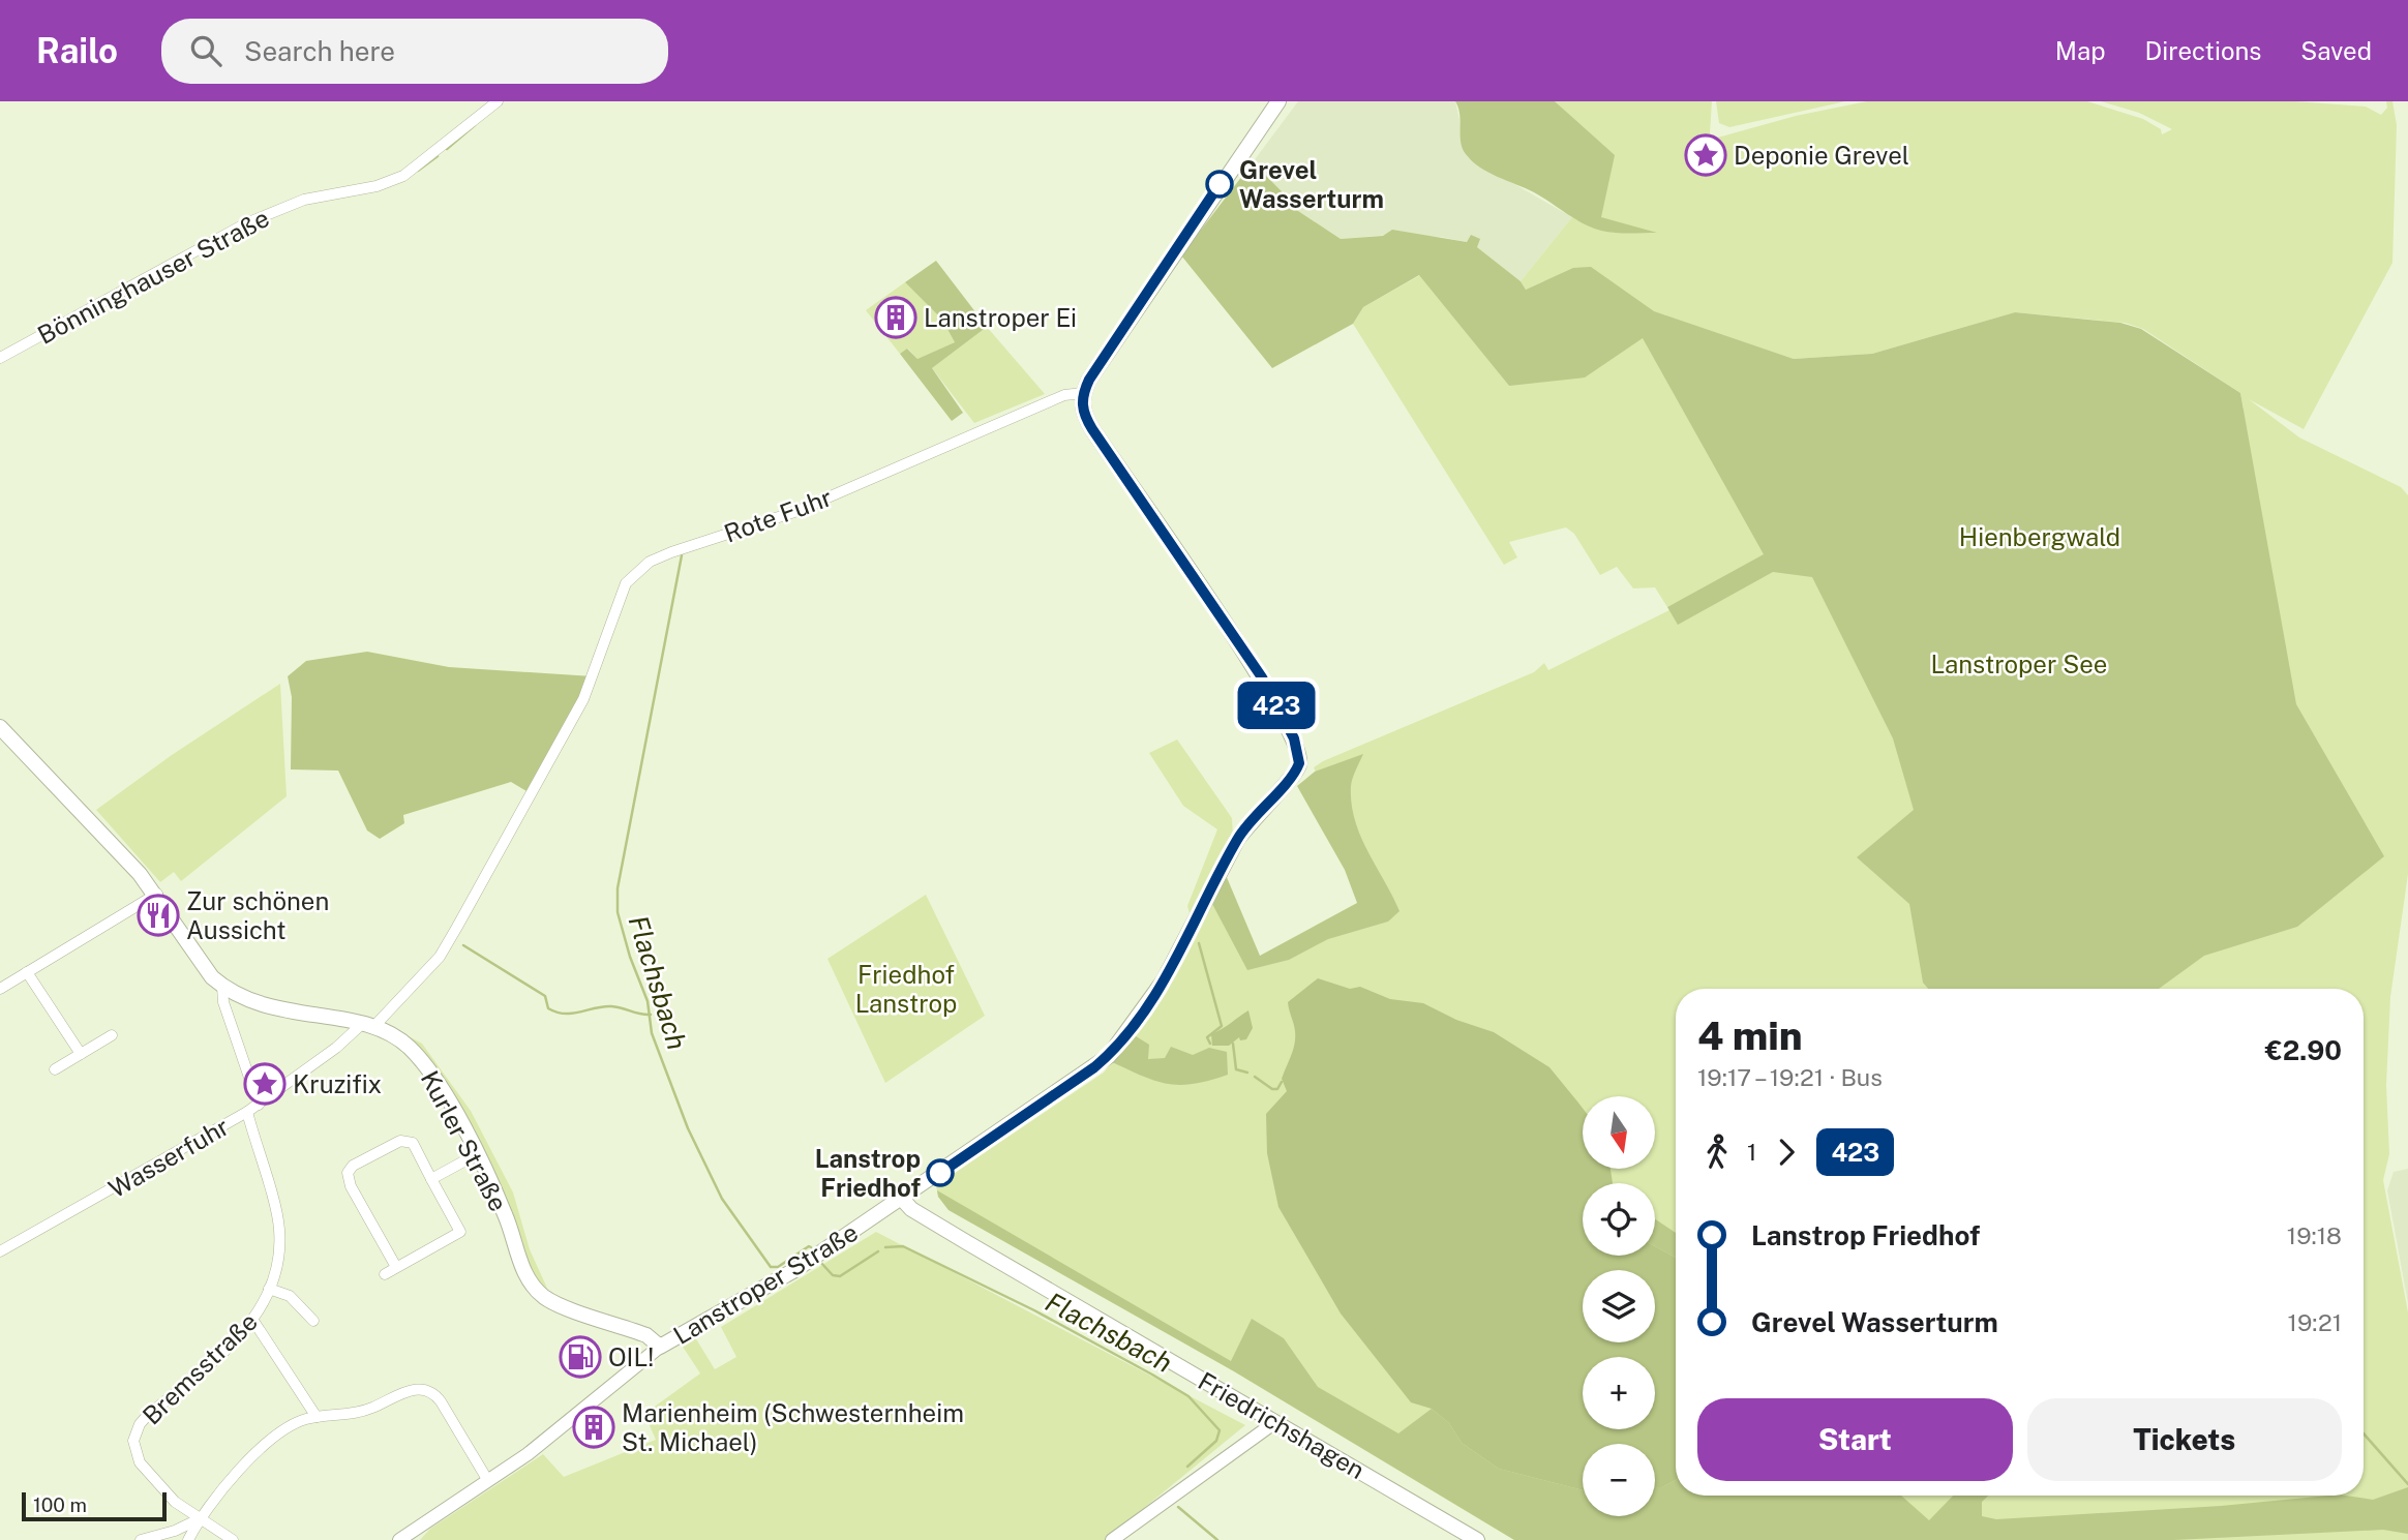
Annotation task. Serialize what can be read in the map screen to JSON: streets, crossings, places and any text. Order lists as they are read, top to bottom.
{
  "streets": {
    "main road": ["Kurler Straße", "Lanstroper Straße", "Friedrichshagen"],
    "street": [
      "Bönninghauser Straße",
      "Rote Fuhr",
      "Wasserfuhr",
      "Bremsstraße"
    ]
  },
  "crossings": [
    ["Rote Fuhr", "Kurler Straße"],
    ["Rote Fuhr", "Wasserfuhr"],
    ["Rote Fuhr", "Lanstroper Straße"],
    ["Kurler Straße", "Wasserfuhr"],
    ["Kurler Straße", "Lanstroper Straße"],
    ["Wasserfuhr", "Bremsstraße"],
    ["Lanstroper Straße", "Friedrichshagen"]
  ],
  "water": ["Flachsbach"],
  "parks": ["Hienbergwald", "Lanstroper See", "Friedhof Lanstrop"],
  "places": {
    "place": ["Deponie Grevel", "Kruzifix"],
    "other": ["Grevel Wasserturm", "Lanstrop Friedhof"],
    "building": ["Lanstroper Ei", "Marienheim (Schwesternheim St. Michael)"],
    "restaurant": ["Zur schönen Aussicht"],
    "fuel station": ["OIL!"]
  },
  "lines": ["bus line 423"],
  "scale_bar": "100 m",
  "north": "bottom",
  "page": {
    "header": "Railo",
    "search": "Search here",
    "nav": ["Map", "Directions", "Saved"],
    "on_map": "423",
    "heading": ["4 min", "19:17 – 19:21 · Bus", "€2.90"],
    "map_buttons": ["+", "−"],
    "legs": ["1", "423"],
    "list": [
      {
        "name": "Lanstrop Friedhof",
        "value": "19:18"
      },
      {
        "name": "Grevel Wasserturm",
        "value": "19:21"
      }
    ],
    "buttons": ["Start", "Tickets"],
    "scale": "100 m"
  }
}
